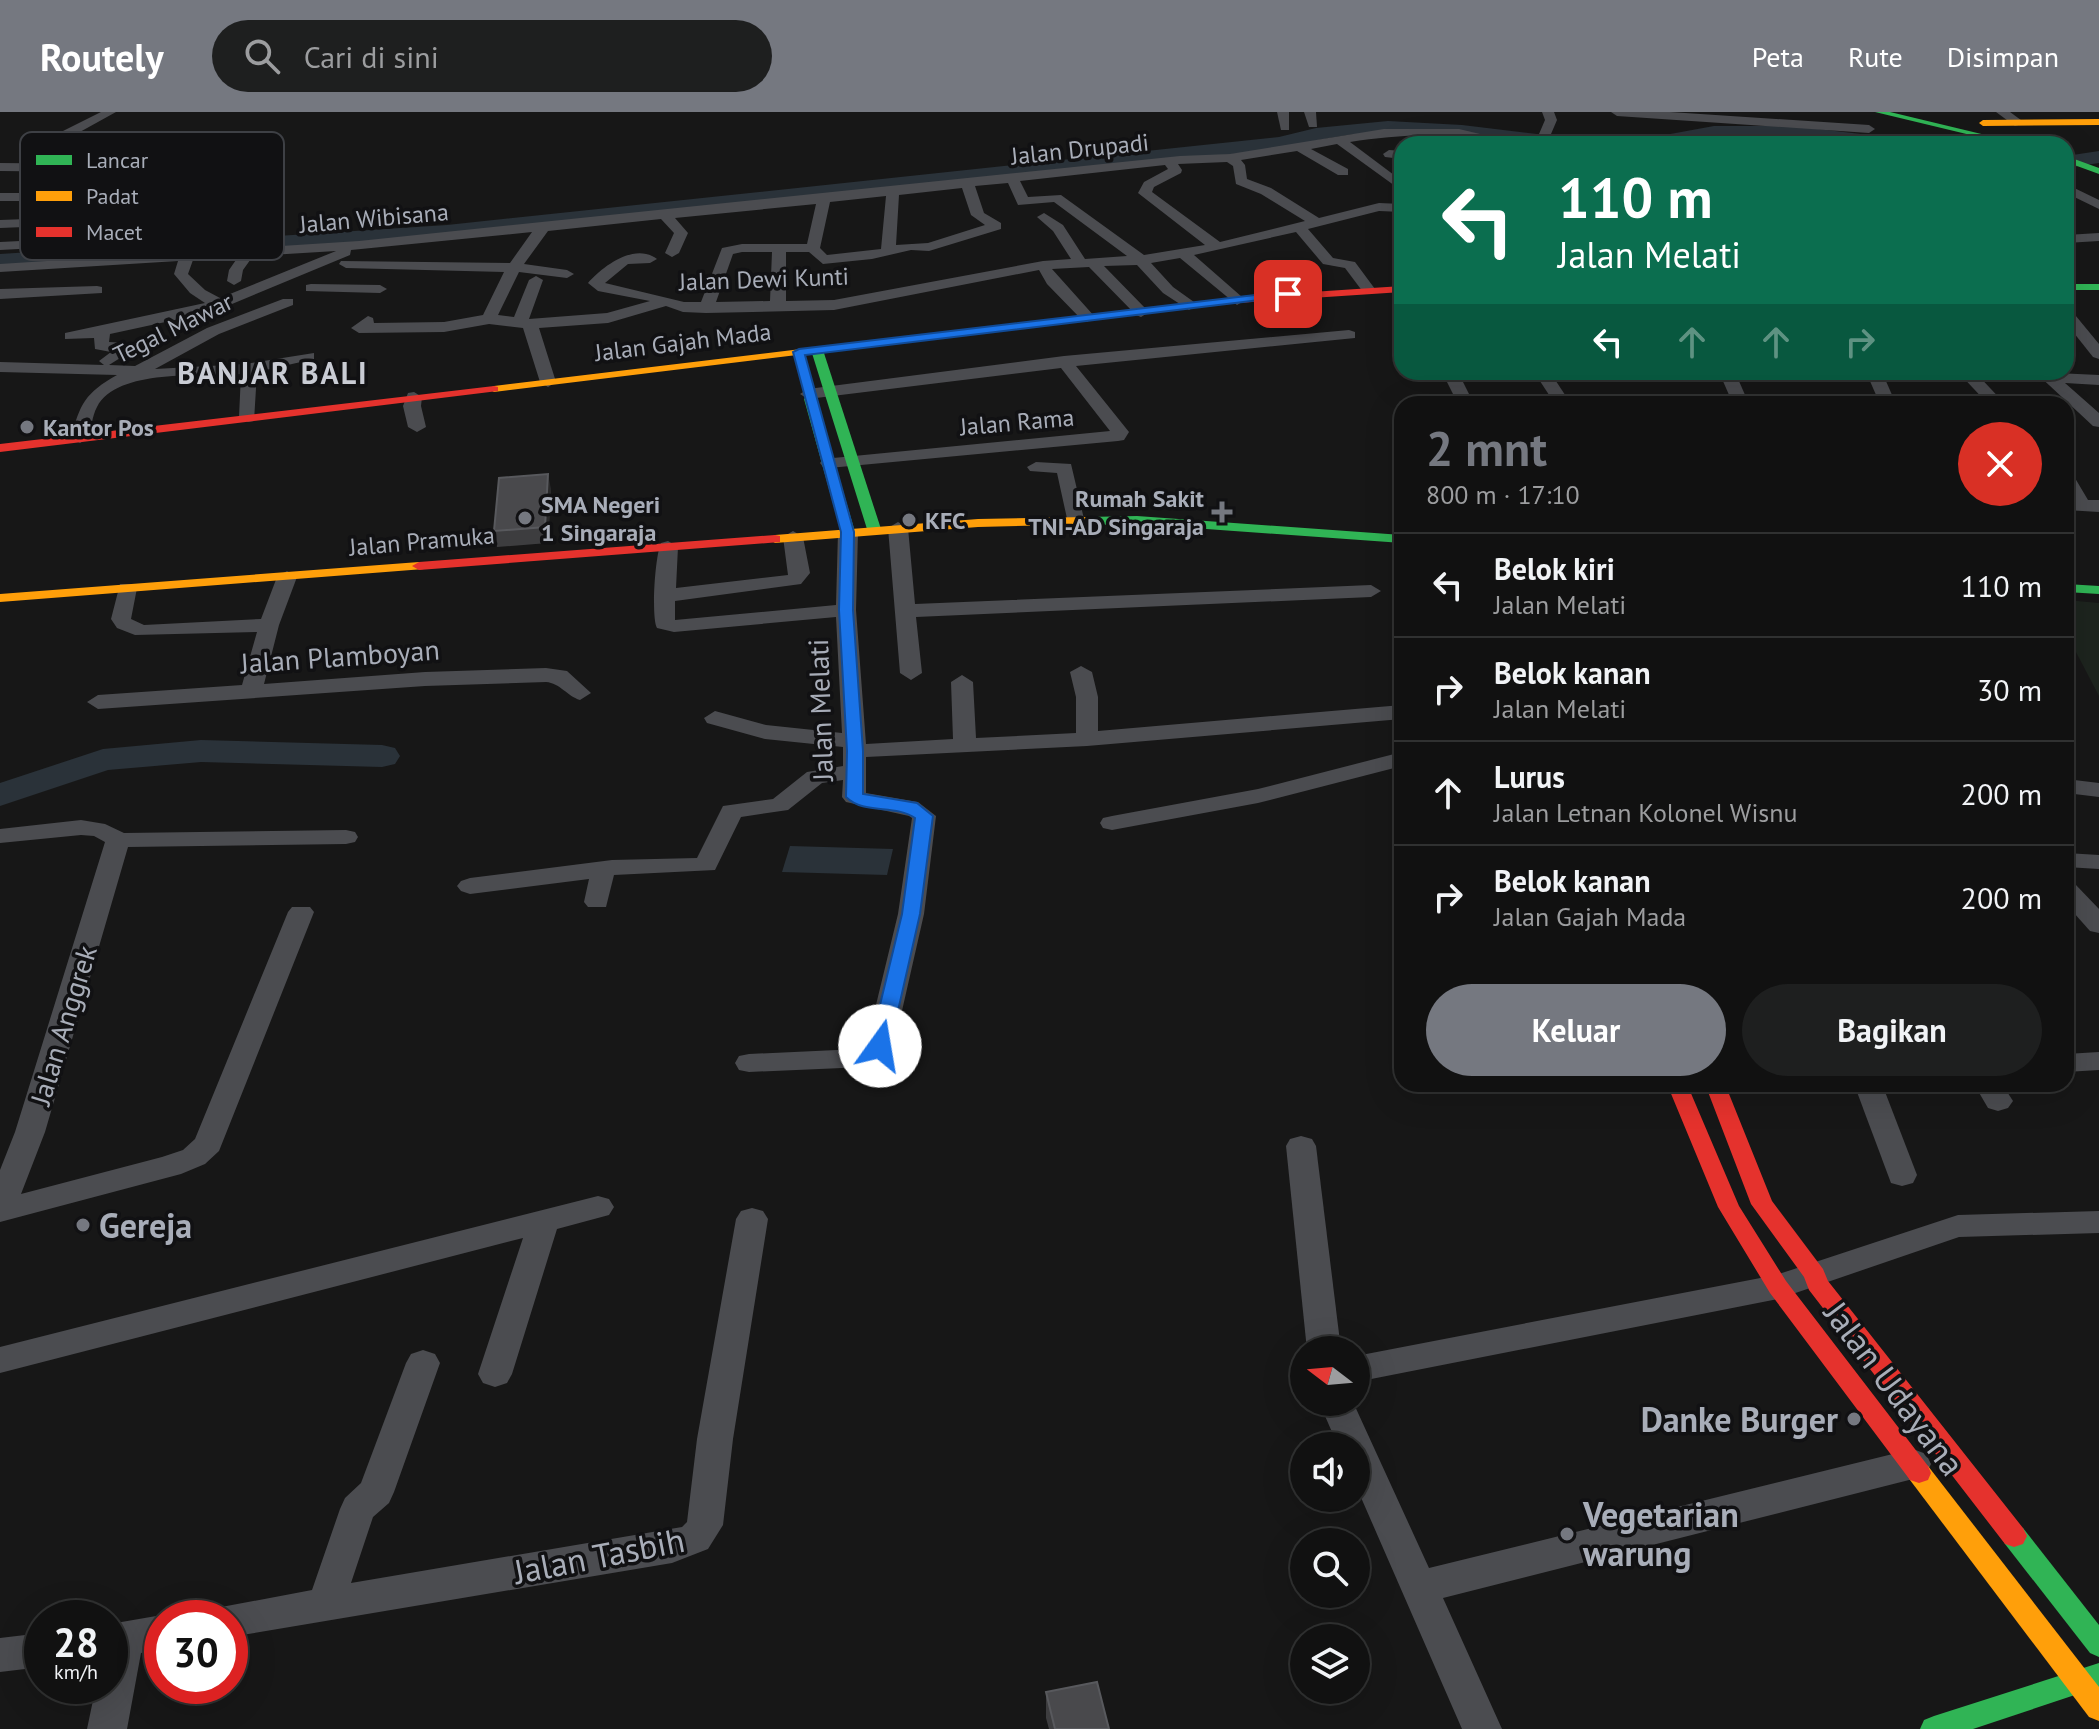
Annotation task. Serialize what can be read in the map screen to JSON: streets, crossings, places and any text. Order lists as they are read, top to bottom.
{
  "streets": {
    "main road": ["Jalan Gajah Mada", "Jalan Pramuka", "Jalan Udayana"],
    "street": [
      "Jalan Drupadi",
      "Jalan Wibisana",
      "Jalan Dewi Kunti",
      "Tegal Mawar",
      "Jalan Rama",
      "Jalan Plamboyan",
      "Jalan Melati",
      "Jalan Anggrek",
      "Jalan Tasbih"
    ]
  },
  "crossings": [
    ["Jalan Drupadi", "Jalan Wibisana"],
    ["Tegal Mawar", "Jalan Gajah Mada"],
    ["Jalan Pramuka", "Jalan Melati"]
  ],
  "districts": ["BANJAR BALI"],
  "places": {
    "other": [
      "Kantor Pos",
      "SMA Negeri 1 Singaraja",
      "KFC",
      "Gereja",
      "Danke Burger",
      "Vegetarian warung"
    ],
    "health": ["Rumah Sakit TNI-AD Singaraja"]
  },
  "legend": ["Lancar", "Padat", "Macet"],
  "north": "left",
  "page": {
    "header": "Routely",
    "search": "Cari di sini",
    "nav": ["Peta", "Rute", "Disimpan"],
    "turn": ["110 m", "Jalan Melati"],
    "heading": ["2 mnt", "800 m · 17:10"],
    "list": [
      {
        "name": "Belok kiri",
        "note": "Jalan Melati",
        "value": "110 m"
      },
      {
        "name": "Belok kanan",
        "note": "Jalan Melati",
        "value": "30 m"
      },
      {
        "name": "Lurus",
        "note": "Jalan Letnan Kolonel Wisnu",
        "value": "200 m"
      },
      {
        "name": "Belok kanan",
        "note": "Jalan Gajah Mada",
        "value": "200 m"
      }
    ],
    "buttons": ["Keluar", "Bagikan"],
    "speed": "28 km/h",
    "limit": "30"
  }
}
